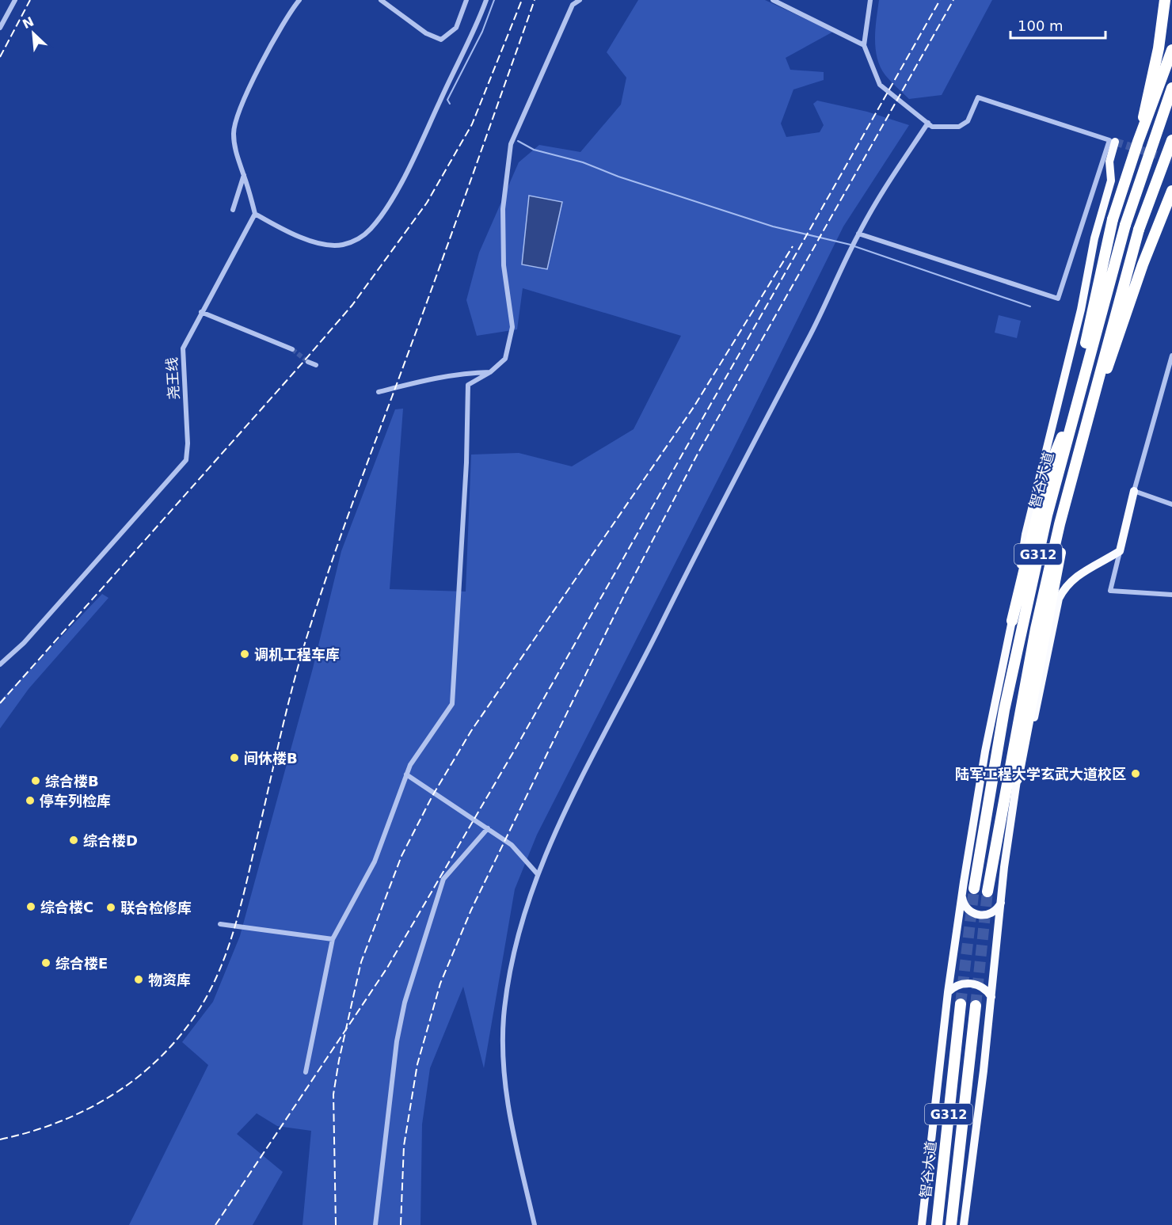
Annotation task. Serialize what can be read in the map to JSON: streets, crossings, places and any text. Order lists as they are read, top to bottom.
{
  "streets": {
    "highway": ["智谷大道", "G312"],
    "street": ["尧王线"]
  },
  "places": [
    "调机工程车库",
    "间休楼B",
    "陆军工程大学玄武大道校区",
    "综合楼B",
    "停车列检库",
    "综合楼D",
    "综合楼C",
    "联合检修库",
    "综合楼E",
    "物资库"
  ],
  "scale_bar": "100 m",
  "north": "top left"
}
